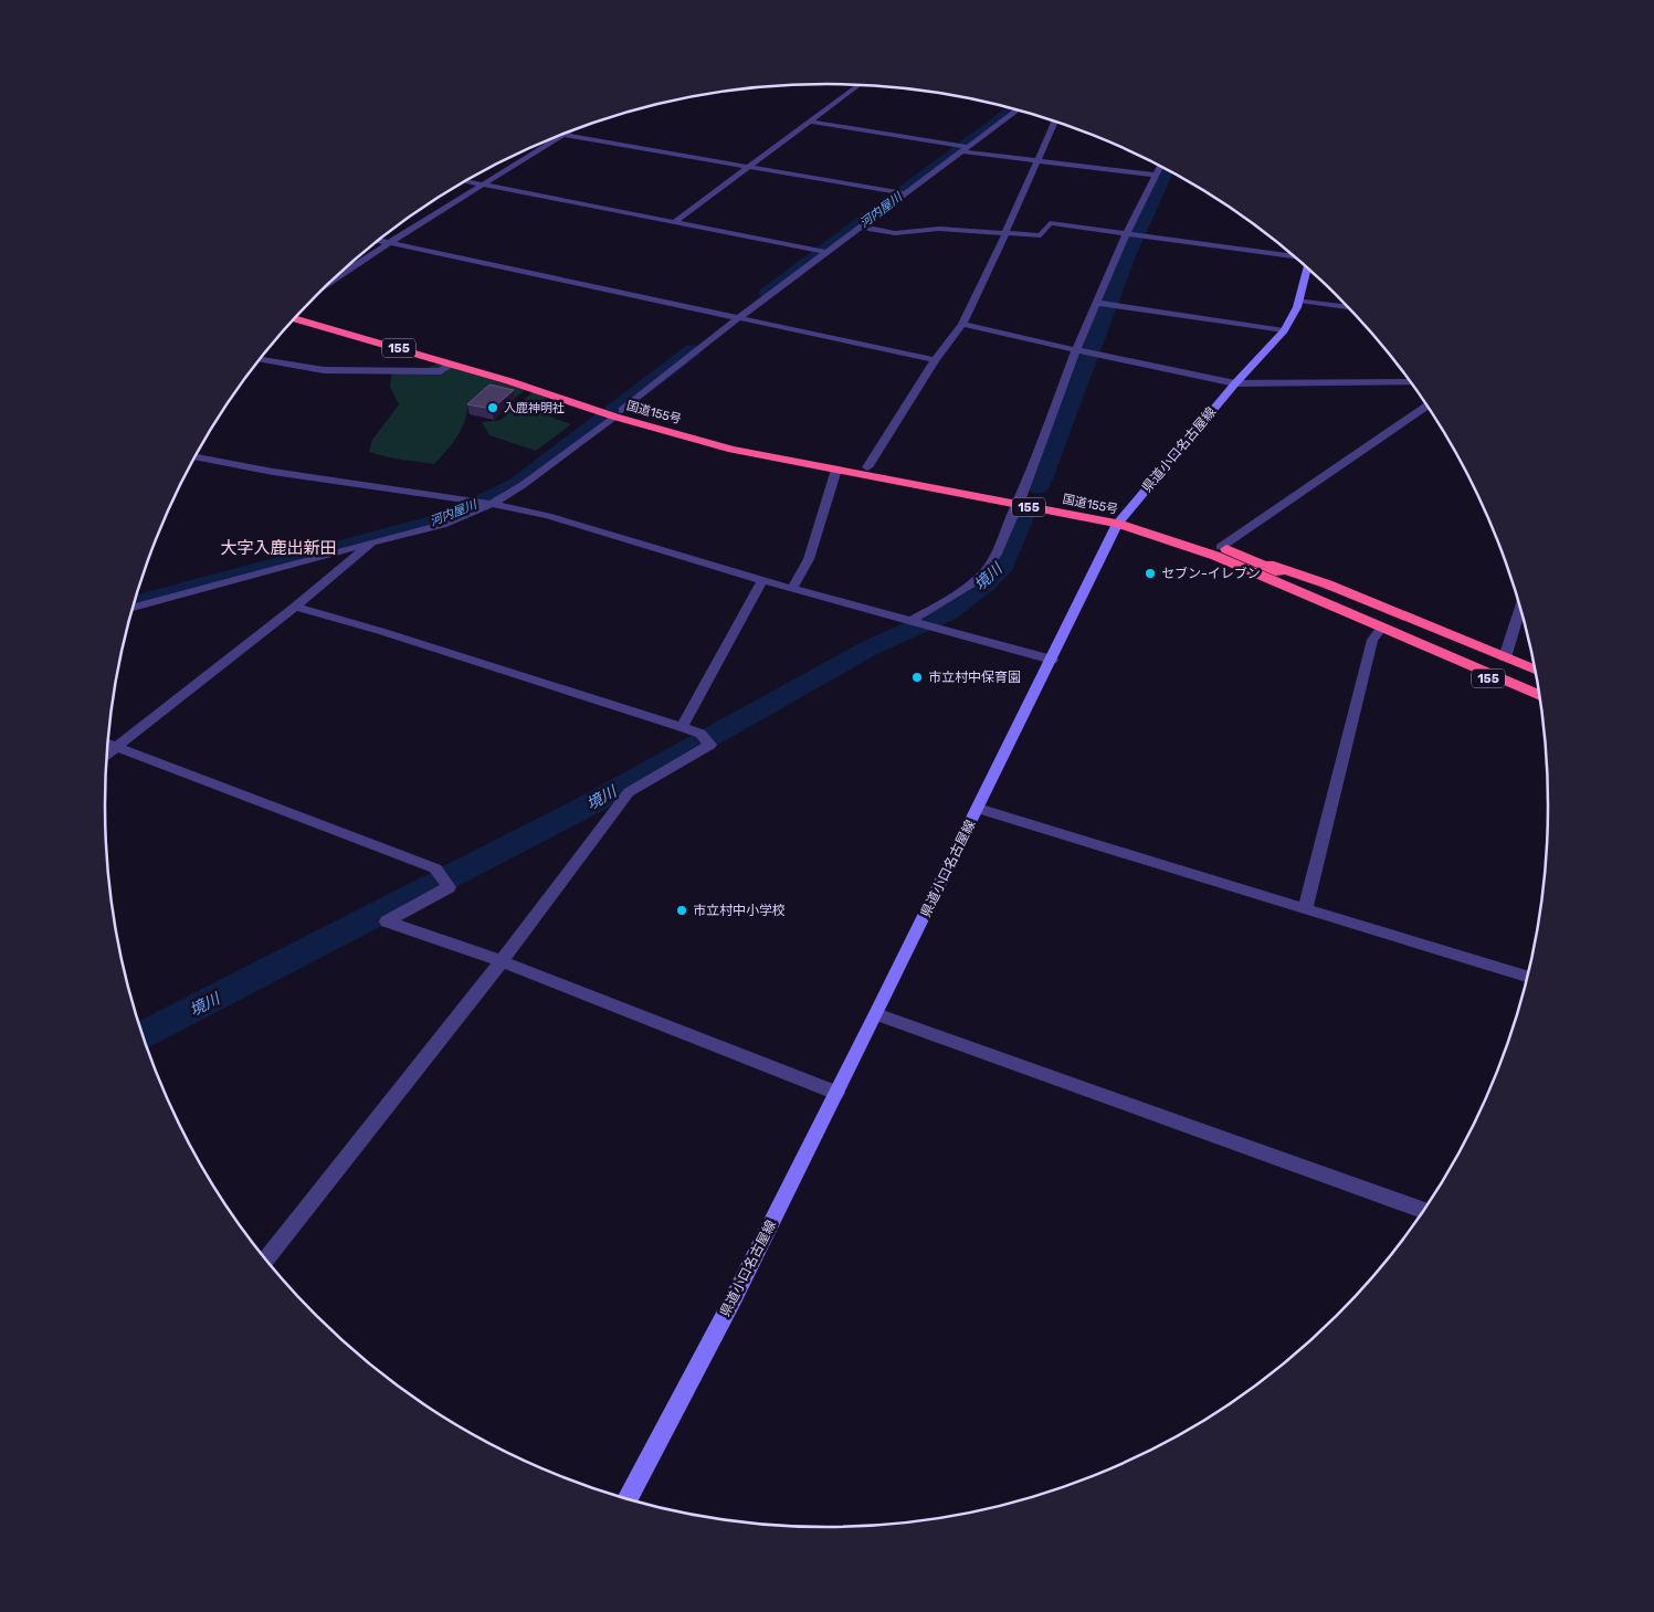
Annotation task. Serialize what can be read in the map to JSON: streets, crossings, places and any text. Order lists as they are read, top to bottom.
{
  "streets": {
    "highway": ["155", "国道155号"],
    "main road": ["県道小口名古屋線"]
  },
  "crossings": [
    ["155", "国道155号"],
    ["国道155号", "県道小口名古屋線"]
  ],
  "districts": ["大字入鹿出新田"],
  "water": ["河内屋川", "境川"],
  "places": [
    "入鹿神明社",
    "セブン-イレブン",
    "市立村中保育園",
    "市立村中小学校"
  ]
}
